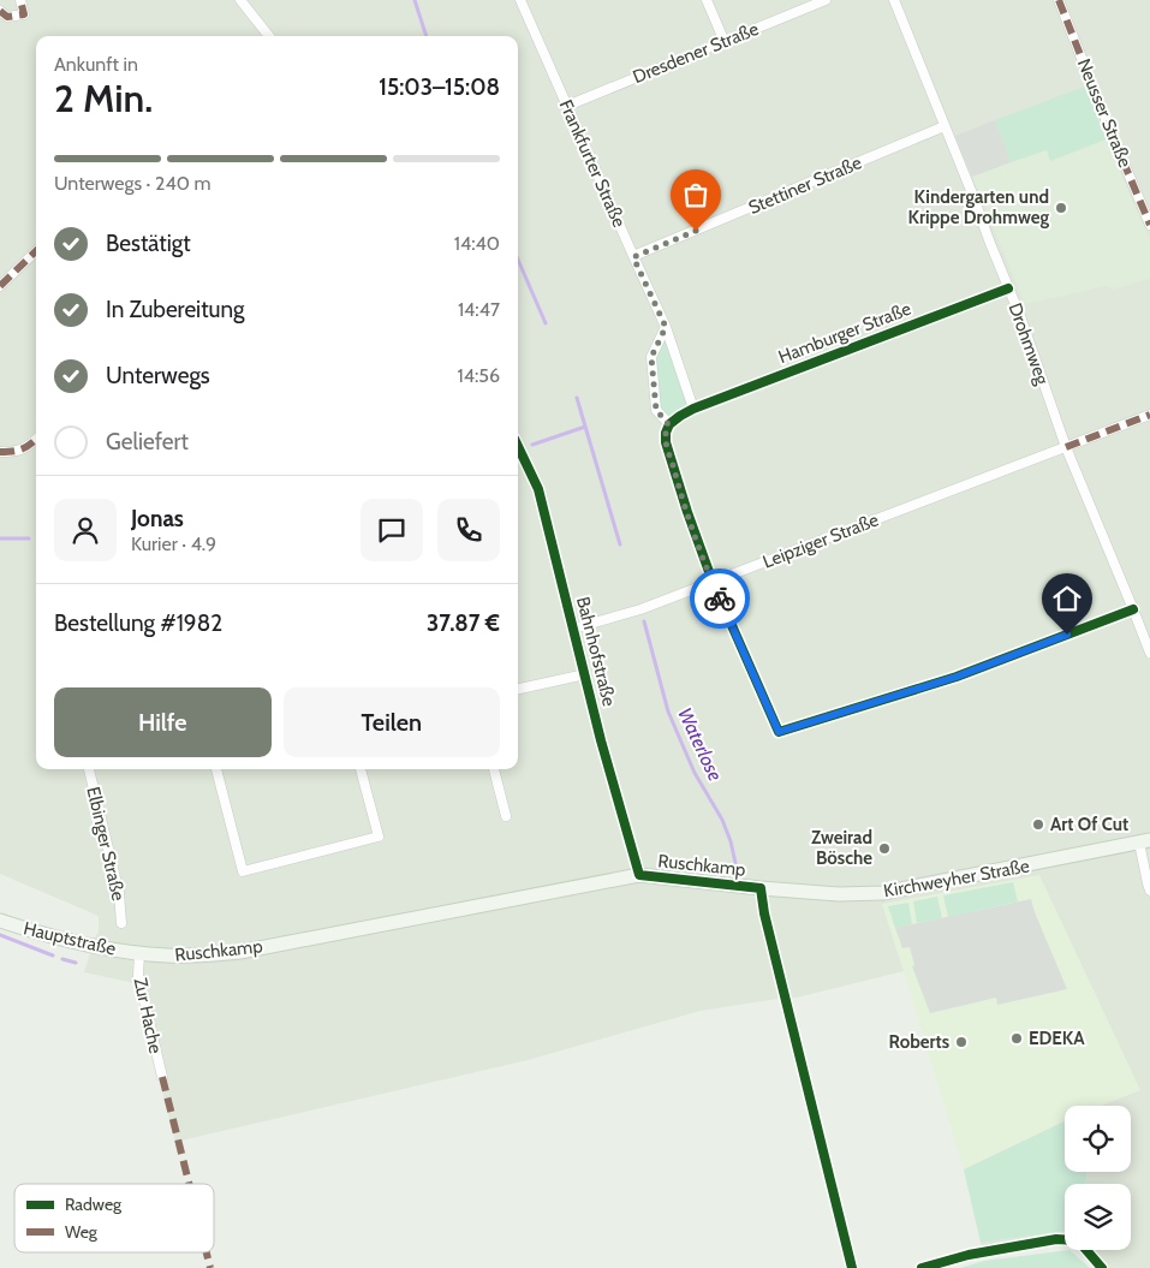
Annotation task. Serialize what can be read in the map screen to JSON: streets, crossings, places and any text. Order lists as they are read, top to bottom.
{
  "streets": {
    "main road": ["Ruschkamp", "Kirchweyher Straße", "Hauptstraße"],
    "street": [
      "Dresdener Straße",
      "Neusser Straße",
      "Frankfurter Straße",
      "Stettiner Straße",
      "Hamburger Straße",
      "Drohmweg",
      "Leipziger Straße",
      "Bahnhofstraße",
      "Elbinger Straße",
      "Zur Hache"
    ]
  },
  "crossings": [
    ["Dresdener Straße", "Frankfurter Straße"],
    ["Frankfurter Straße", "Stettiner Straße"],
    ["Frankfurter Straße", "Hamburger Straße"],
    ["Stettiner Straße", "Drohmweg"],
    ["Hamburger Straße", "Drohmweg"],
    ["Drohmweg", "Leipziger Straße"],
    ["Leipziger Straße", "Bahnhofstraße"],
    ["Bahnhofstraße", "Ruschkamp"],
    ["Ruschkamp", "Kirchweyher Straße"],
    ["Ruschkamp", "Hauptstraße"],
    ["Ruschkamp", "Zur Hache"],
    ["Hauptstraße", "Zur Hache"]
  ],
  "water": ["Waterlose"],
  "places": [
    "Kindergarten und Krippe Drohmweg",
    "Art Of Cut",
    "Zweirad Bösche",
    "EDEKA",
    "Roberts"
  ],
  "legend": ["Radweg", "Weg"],
  "page": {
    "heading": ["2 Min.", "Ankunft in", "15:03–15:08"],
    "panel": [
      "Jonas",
      "Kurier · 4.9",
      "Bestellung #1982",
      "37.87 €"
    ],
    "bar": "Unterwegs · 240 m",
    "list": [
      ["Bestätigt", "14:40"],
      ["In Zubereitung", "14:47"],
      ["Unterwegs", "14:56"],
      "Geliefert"
    ],
    "buttons": ["Hilfe", "Teilen"]
  }
}
